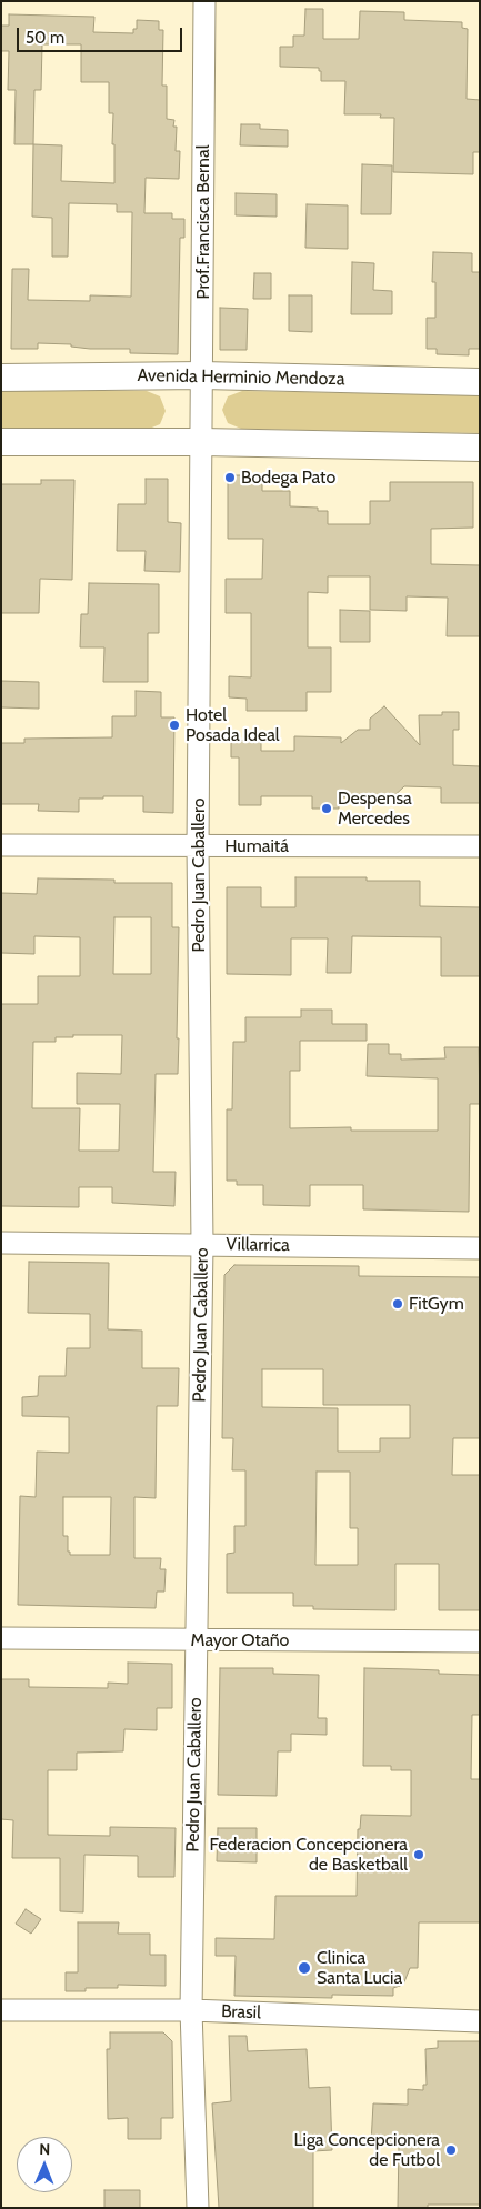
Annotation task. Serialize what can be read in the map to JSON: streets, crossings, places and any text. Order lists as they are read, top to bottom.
{
  "streets": {
    "street": [
      "Prof.Francisca Bernal",
      "Avenida Herminio Mendoza",
      "Humaitá",
      "Pedro Juan Caballero",
      "Villarrica",
      "Mayor Otaño",
      "Brasil"
    ]
  },
  "crossings": [
    ["Prof.Francisca Bernal", "Avenida Herminio Mendoza"],
    ["Prof.Francisca Bernal", "Pedro Juan Caballero"],
    ["Humaitá", "Pedro Juan Caballero"],
    ["Pedro Juan Caballero", "Villarrica"],
    ["Pedro Juan Caballero", "Mayor Otaño"],
    ["Pedro Juan Caballero", "Brasil"]
  ],
  "places": [
    "Bodega Pato",
    "Hotel Posada Ideal",
    "Despensa Mercedes",
    "FitGym",
    "Federacion Concepcionera de Basketball",
    "Clinica Santa Lucia",
    "Liga Concepcionera de Futbol"
  ],
  "scale_bar": "50 m",
  "north": "top"
}
